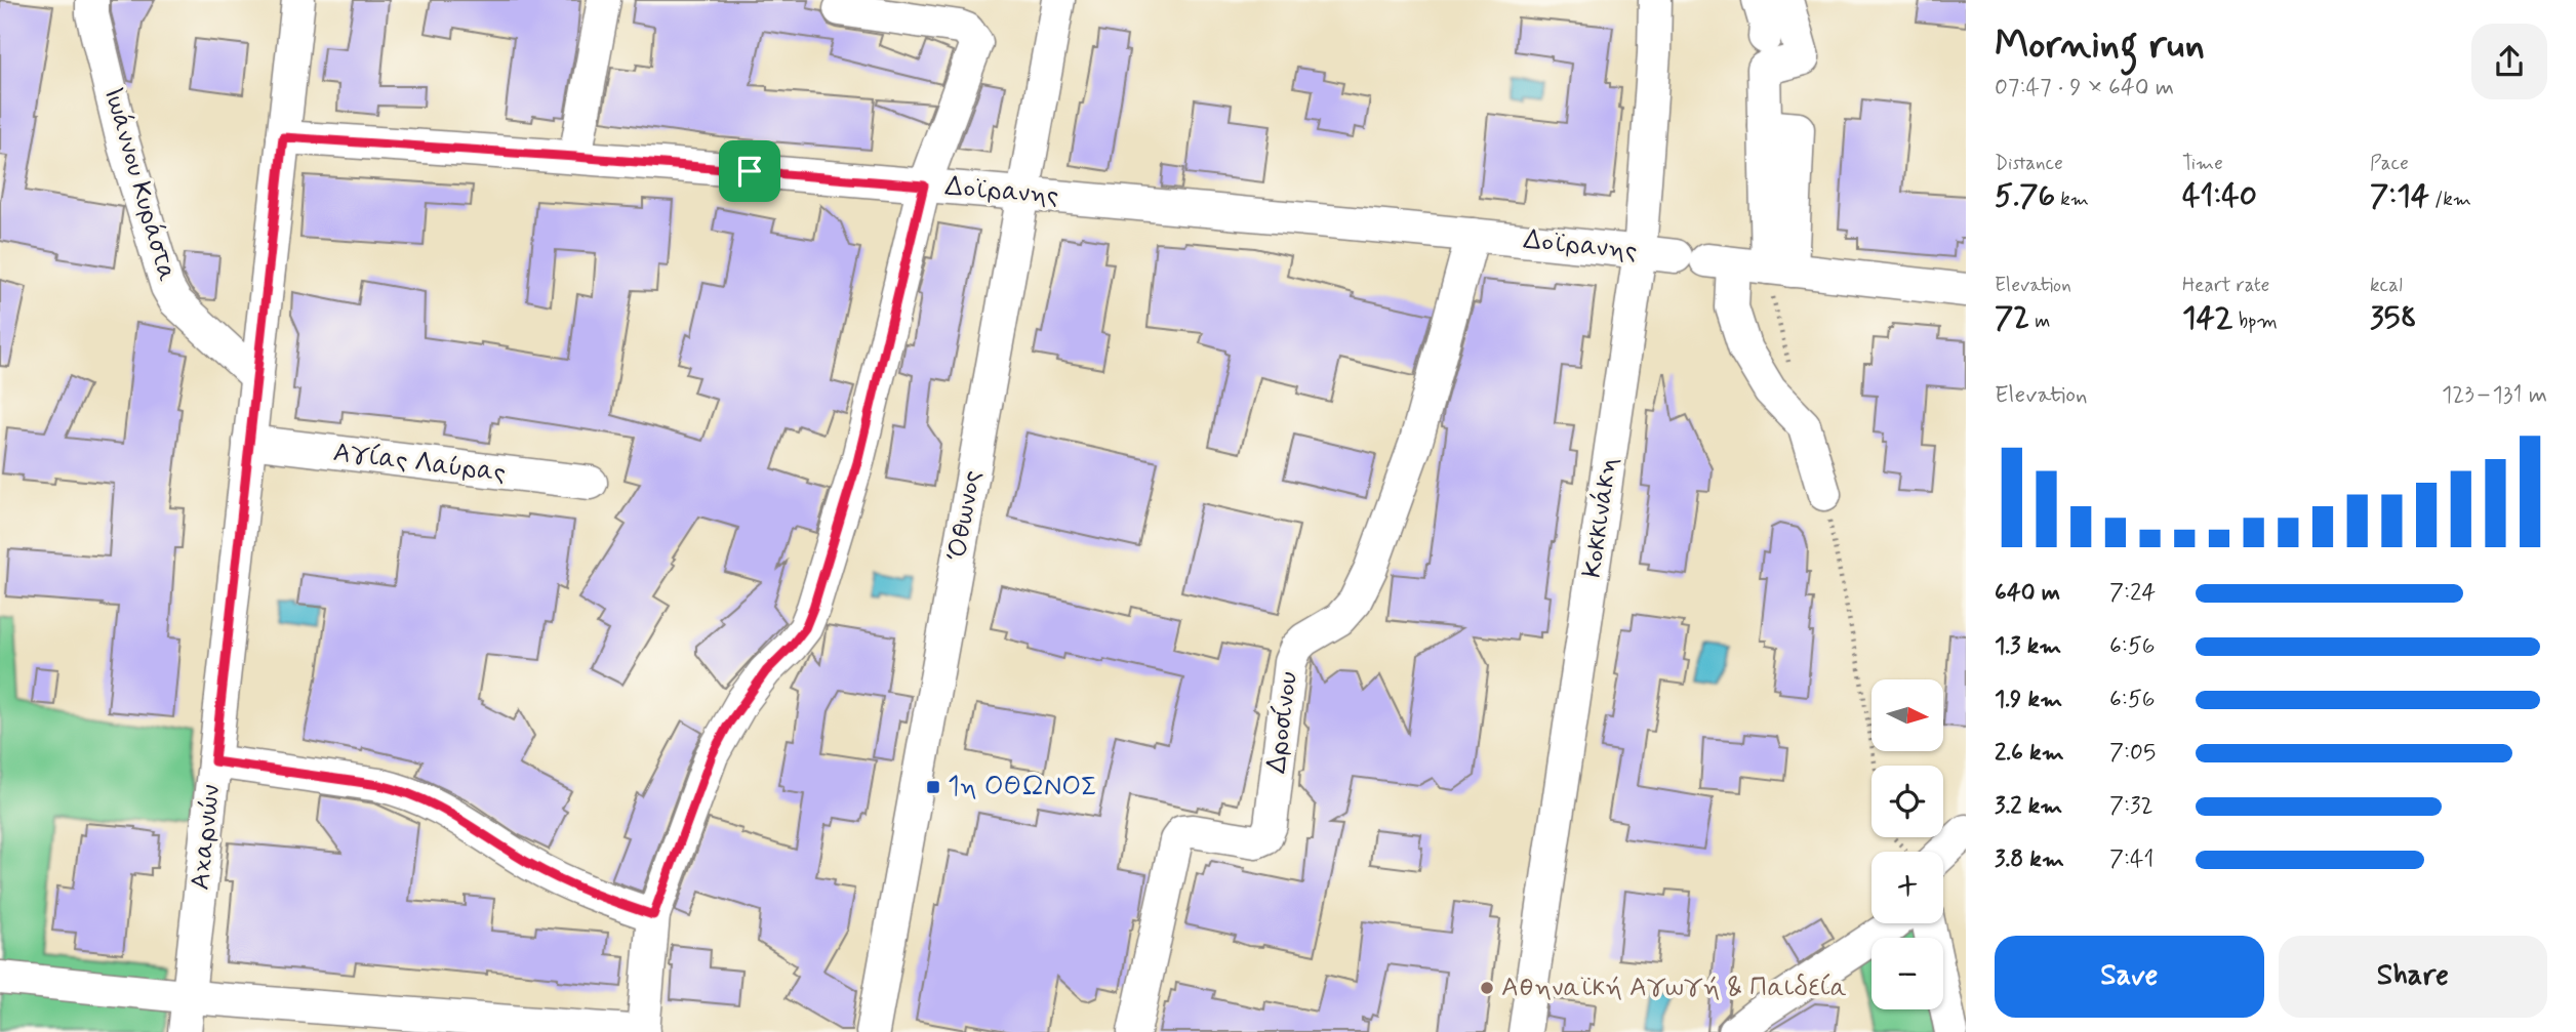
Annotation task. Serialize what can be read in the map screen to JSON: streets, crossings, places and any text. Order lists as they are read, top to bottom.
{
  "streets": {
    "street": [
      "Ιωάννου Κυράστα",
      "Δοϊρανης",
      "Αγίας Λαύρας",
      "Όθωνος",
      "Κοκκινάκη",
      "Δροσίνου",
      "Αχαρνών"
    ]
  },
  "crossings": [
    ["Ιωάννου Κυράστα", "Αχαρνών"],
    ["Δοϊρανης", "Όθωνος"],
    ["Δοϊρανης", "Κοκκινάκη"],
    ["Δοϊρανης", "Δροσίνου"],
    ["Δοϊρανης", "Αχαρνών"],
    ["Αγίας Λαύρας", "Αχαρνών"]
  ],
  "places": {
    "transit": ["1η ΟΘΩΝΟΣ"],
    "other": ["Αθηναϊκή Αγωγή & Παιδεία"]
  },
  "north": "right",
  "page": {
    "heading": ["Morning run", "07:47 · 9 × 640 m"],
    "stats": [
      ["Distance", "5.76 km"],
      ["Time", "41:40"],
      ["Pace", "7:14 /km"],
      ["Elevation", "72 m"],
      ["Heart rate", "142 bpm"],
      ["kcal", "358"]
    ],
    "chart": ["Elevation", "123–131 m"],
    "list": [
      {
        "name": "640 m",
        "note": "7:24"
      },
      {
        "name": "1.3 km",
        "note": "6:56"
      },
      {
        "name": "1.9 km",
        "note": "6:56"
      },
      {
        "name": "2.6 km",
        "note": "7:05"
      },
      {
        "name": "3.2 km",
        "note": "7:32"
      },
      {
        "name": "3.8 km",
        "note": "7:41"
      }
    ],
    "map_buttons": ["+", "−"],
    "buttons": ["Save", "Share"]
  }
}
